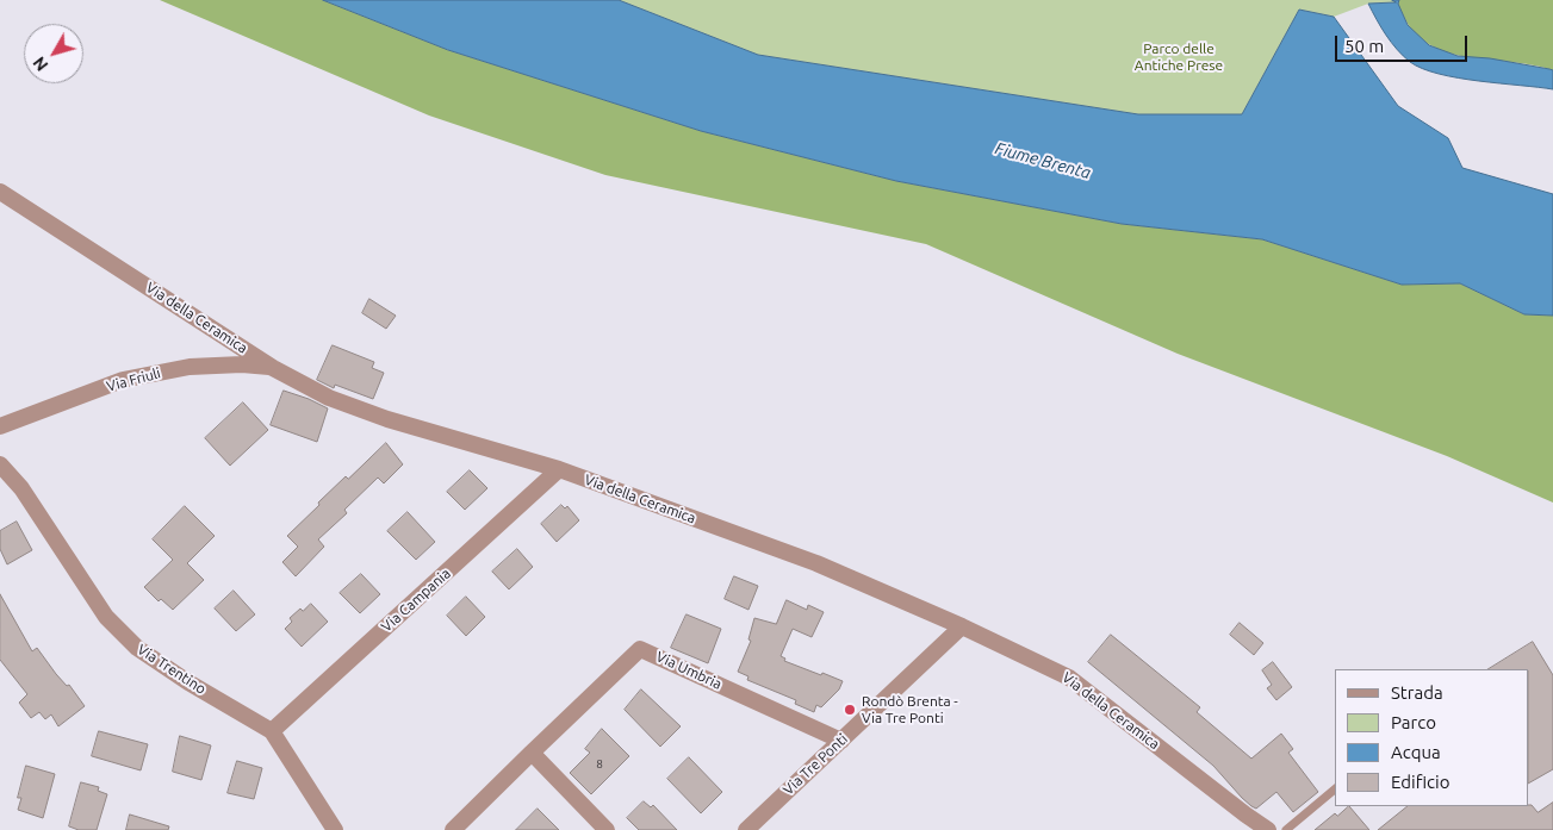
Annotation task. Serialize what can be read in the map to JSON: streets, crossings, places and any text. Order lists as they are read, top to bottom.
{
  "streets": {
    "street": [
      "Via della Ceramica",
      "Via Friuli",
      "Via Campania",
      "Via Trentino",
      "Via Umbria",
      "Via Tre Ponti"
    ]
  },
  "crossings": [
    ["Via della Ceramica", "Via Friuli"],
    ["Via della Ceramica", "Via Campania"],
    ["Via della Ceramica", "Via Tre Ponti"],
    ["Via Campania", "Via Trentino"],
    ["Via Umbria", "Via Tre Ponti"]
  ],
  "water": ["Fiume Brenta"],
  "parks": ["Parco delle Antiche Prese"],
  "places": ["Rondò Brenta - Via Tre Ponti"],
  "house_numbers": ["8"],
  "legend": [
    "Strada",
    "Parco",
    "Acqua",
    "Edificio"
  ],
  "scale_bar": "50 m",
  "north": "bottom left"
}
